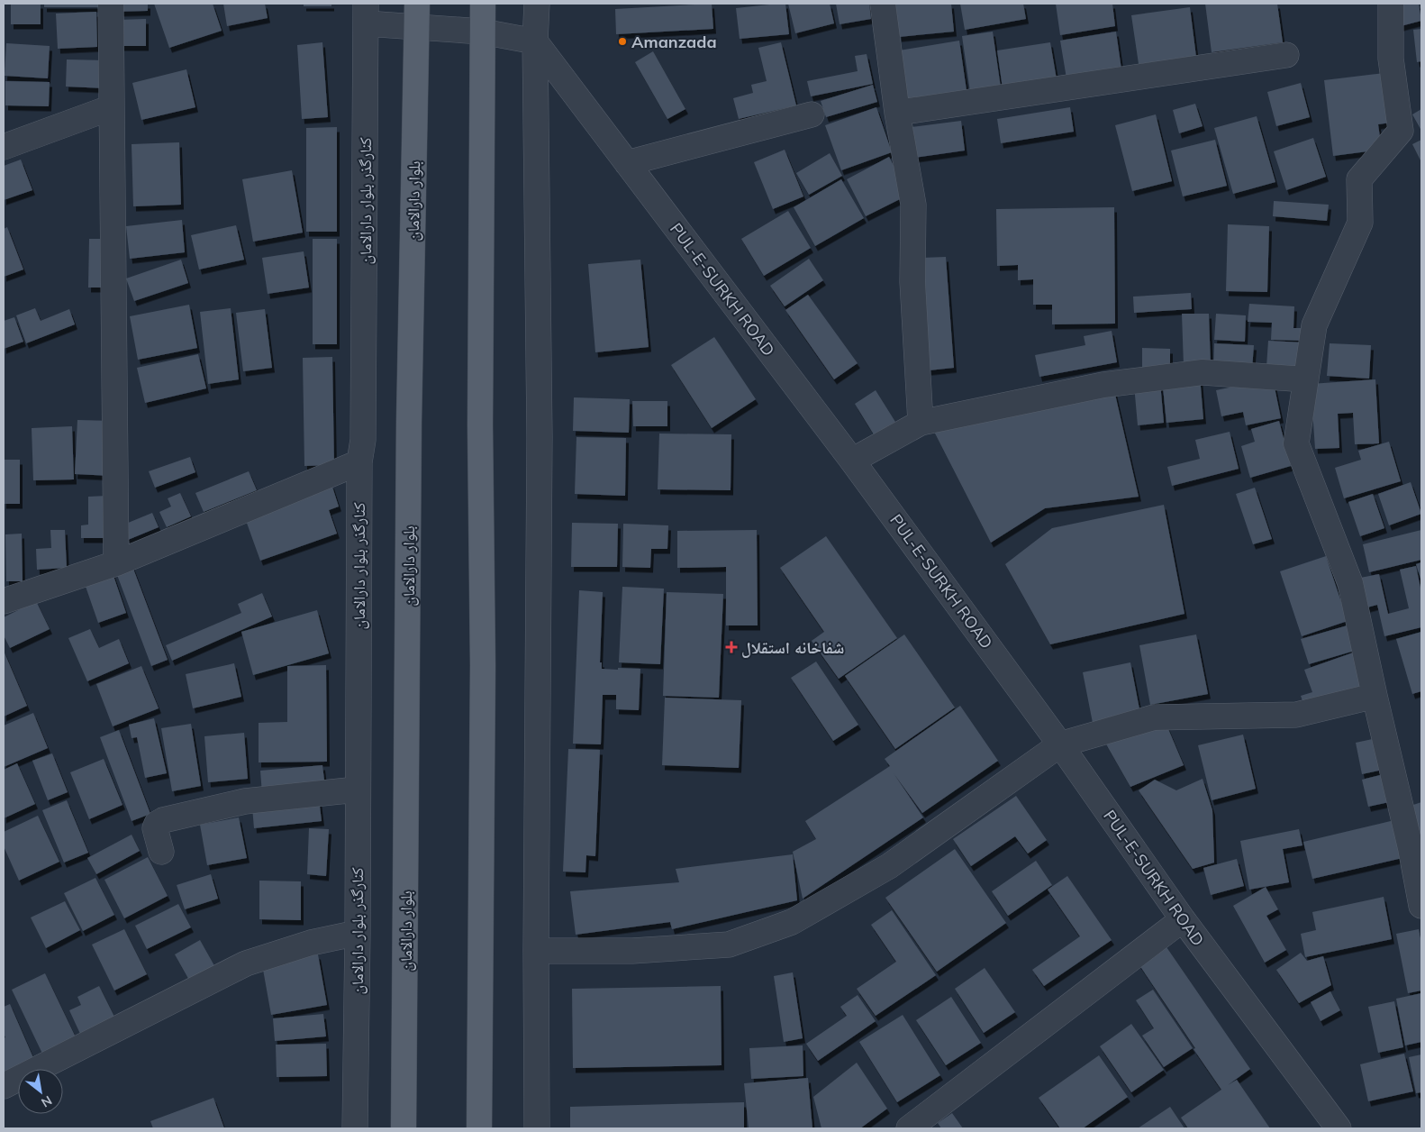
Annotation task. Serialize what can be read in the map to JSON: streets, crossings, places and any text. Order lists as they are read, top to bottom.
{
  "streets": {
    "main road": ["بلوار دارالامان"],
    "street": ["کنارگذر بلوار دارالامان", "PUL-E-SURKH ROAD"]
  },
  "places": {
    "other": ["Amanzada"],
    "health": ["شفاخانه استقلال"]
  },
  "north": "bottom right"
}
